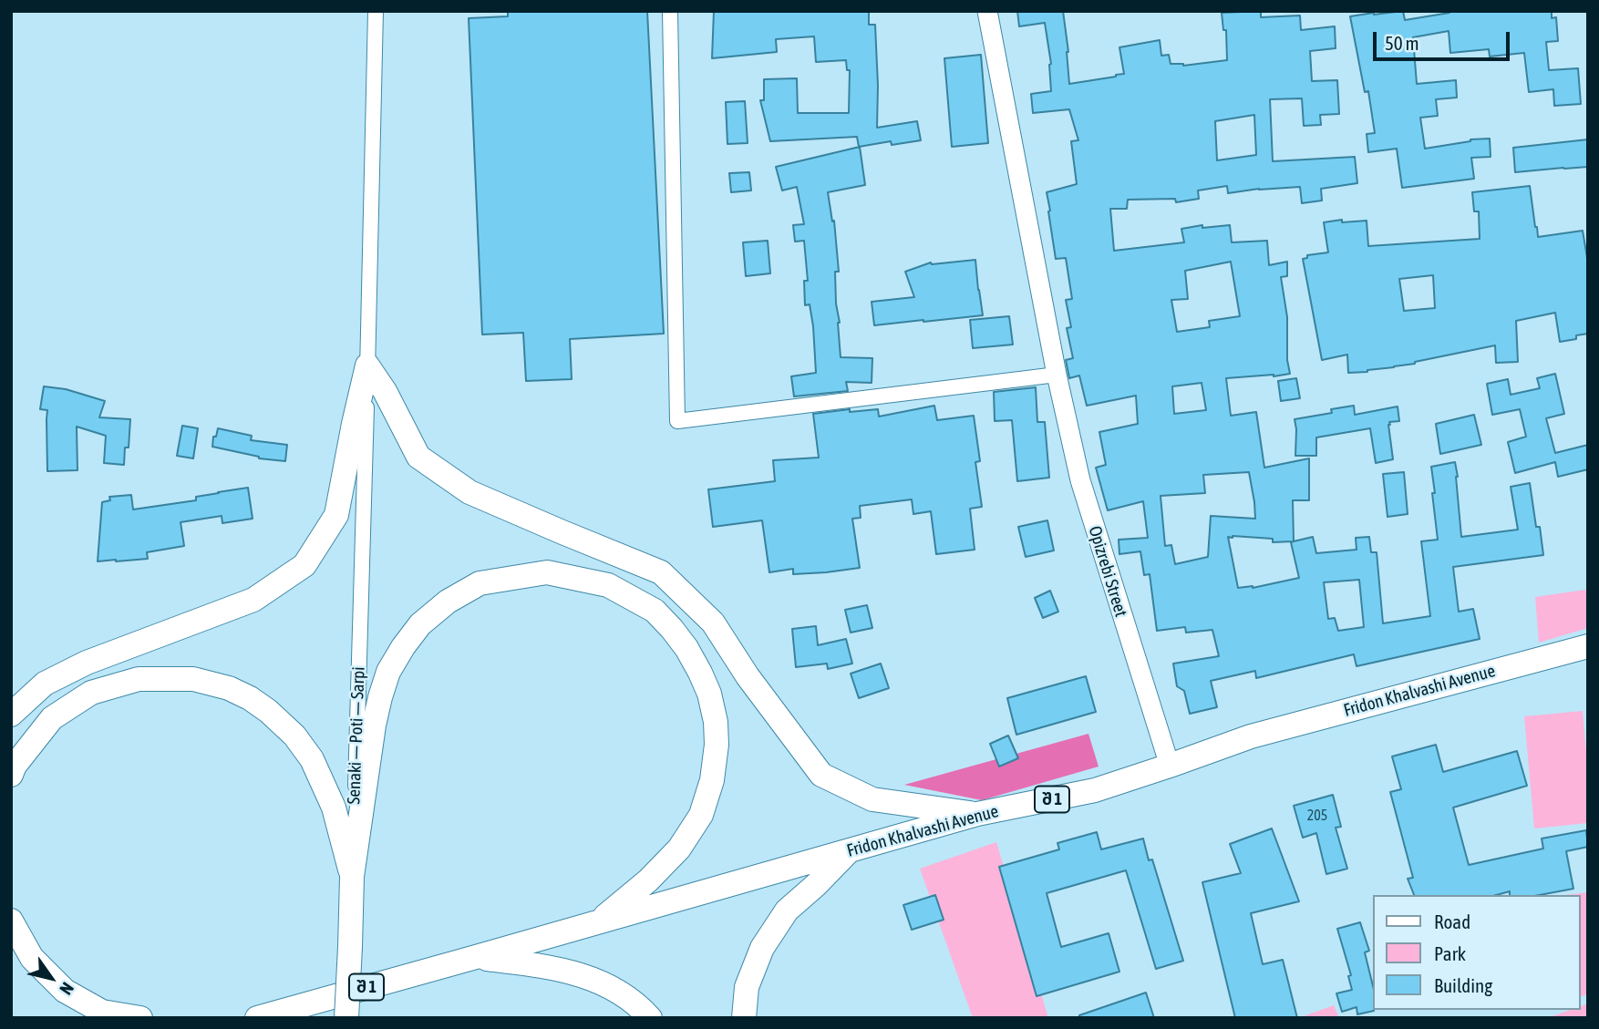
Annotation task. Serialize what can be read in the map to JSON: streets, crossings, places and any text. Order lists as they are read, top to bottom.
{
  "streets": {
    "highway": ["Fridon Khalvashi Avenue", "Senaki — Poti — Sarpi", "შ 1"],
    "street": ["Opizrebi Street"]
  },
  "crossings": [
    ["Opizrebi Street", "Fridon Khalvashi Avenue"]
  ],
  "house_numbers": ["205"],
  "legend": ["Road", "Park", "Building"],
  "scale_bar": "50 m",
  "north": "bottom right"
}
